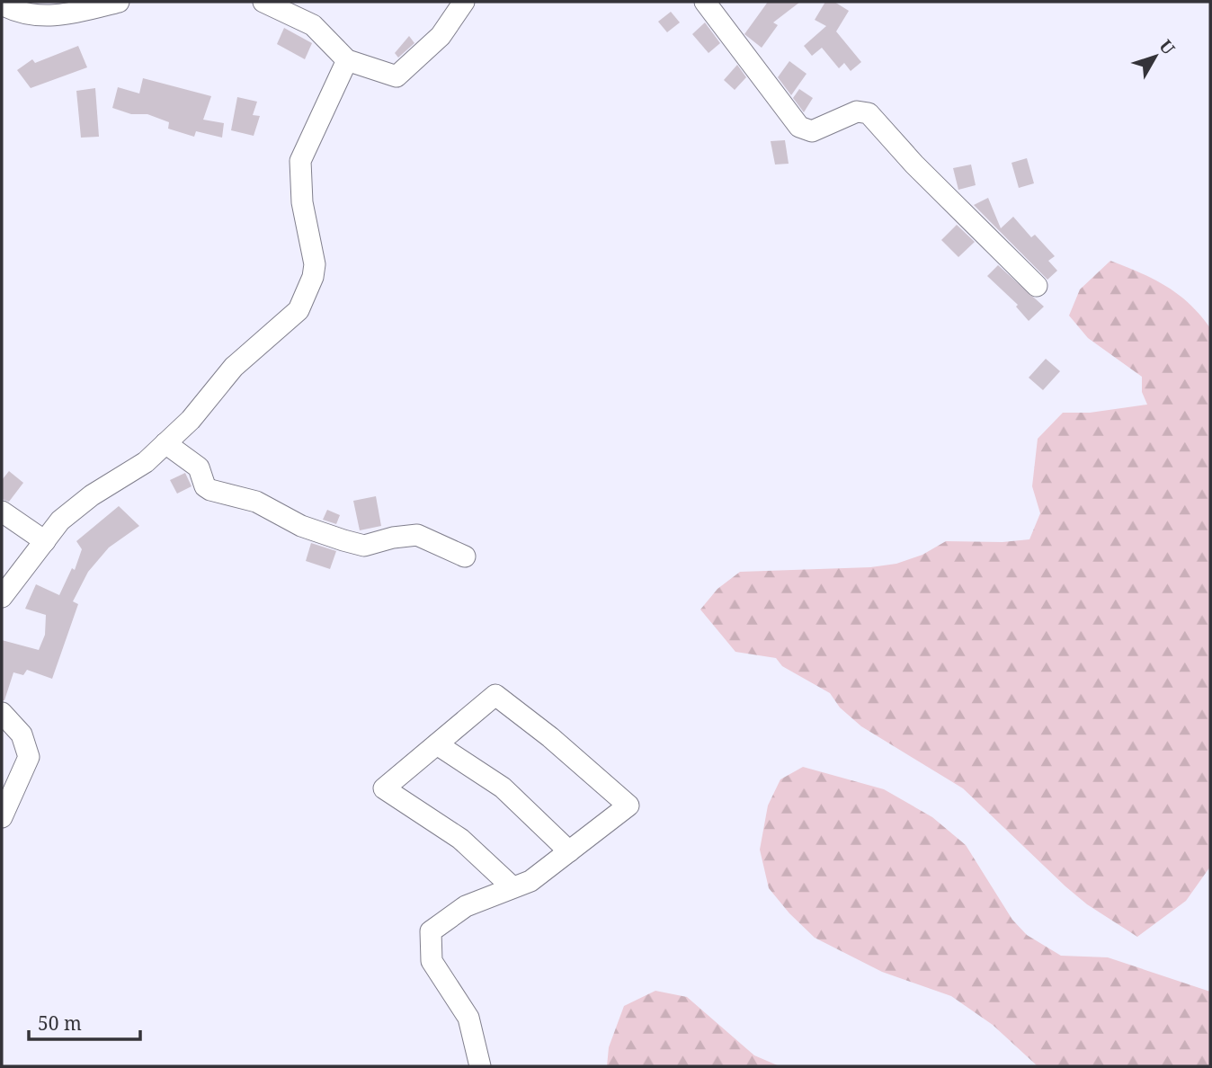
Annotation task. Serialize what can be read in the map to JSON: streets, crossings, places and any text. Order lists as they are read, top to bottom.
{
  "scale_bar": "50 m",
  "north": "top right"
}
